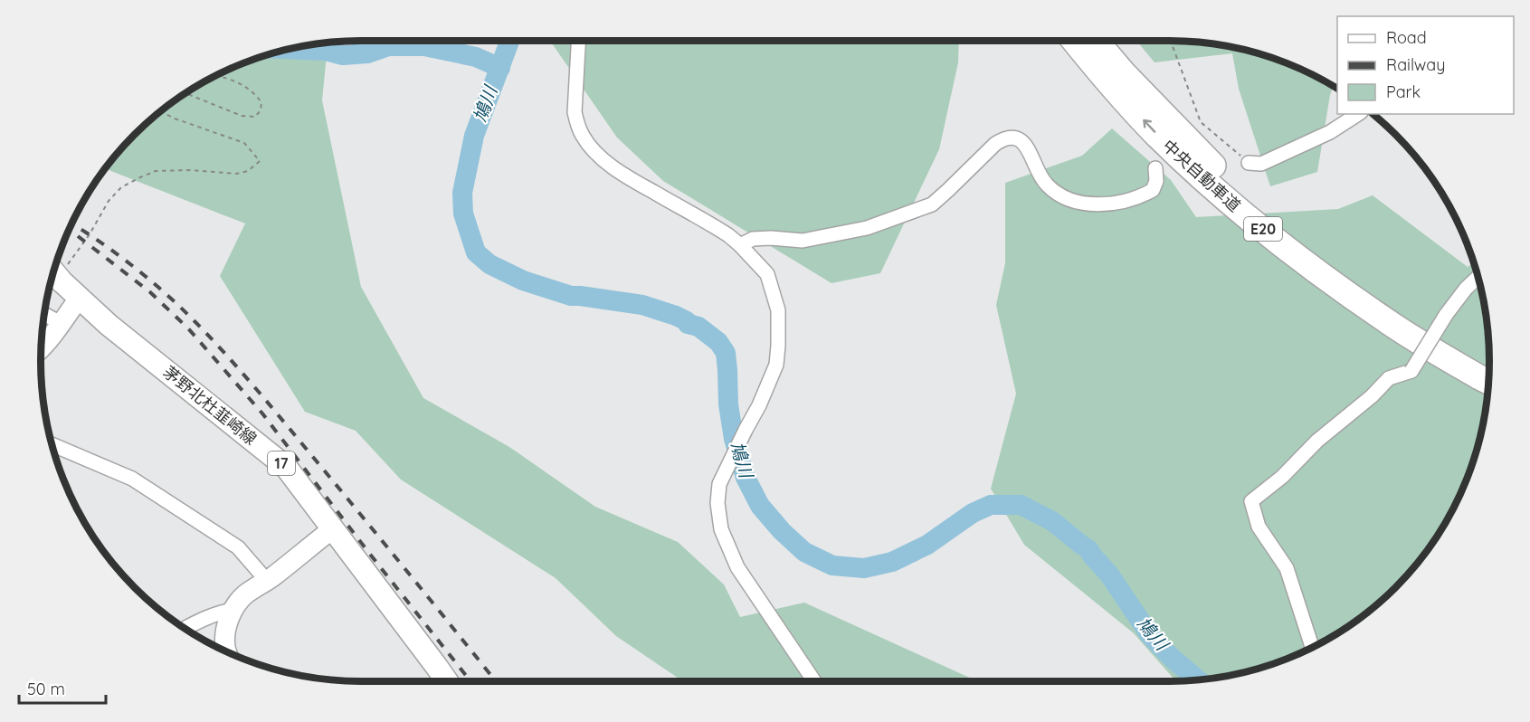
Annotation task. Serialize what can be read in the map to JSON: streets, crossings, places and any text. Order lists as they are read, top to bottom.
{
  "streets": {
    "highway": ["中央自動車道", "E20"],
    "main road": ["茅野北杜韮崎線", "17"]
  },
  "water": ["鳩川"],
  "legend": ["Road", "Railway", "Park"],
  "scale_bar": "50 m"
}
